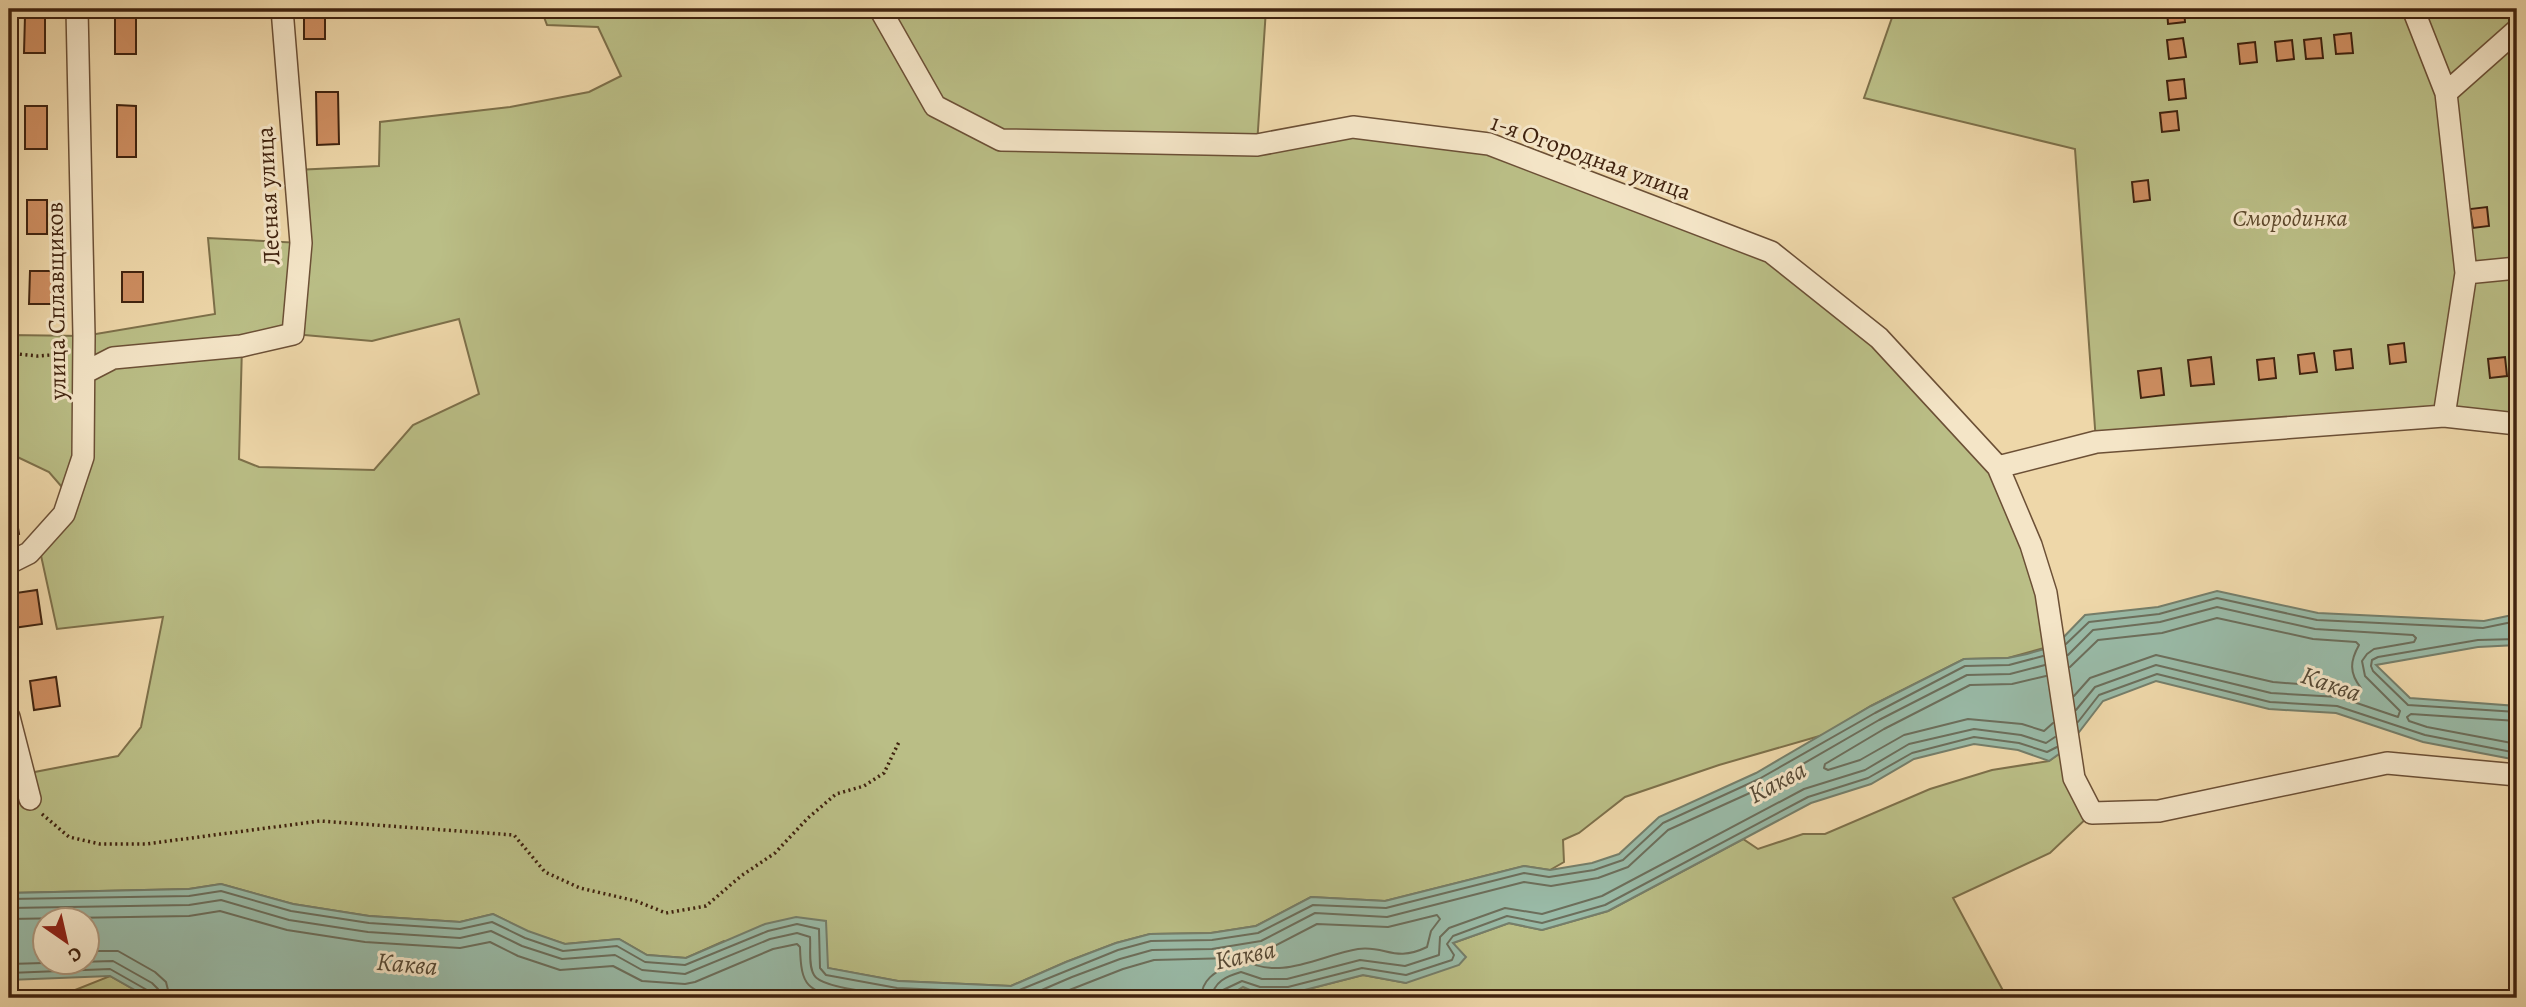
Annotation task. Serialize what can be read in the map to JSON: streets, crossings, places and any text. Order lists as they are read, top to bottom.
{
  "streets": {
    "street": ["1-я Огородная улица", "Лесная улица", "улица Сплавщиков"]
  },
  "crossings": [
    ["Лесная улица", "улица Сплавщиков"]
  ],
  "water": ["Каква"],
  "parks": ["Смородинка"],
  "north": "bottom right"
}
